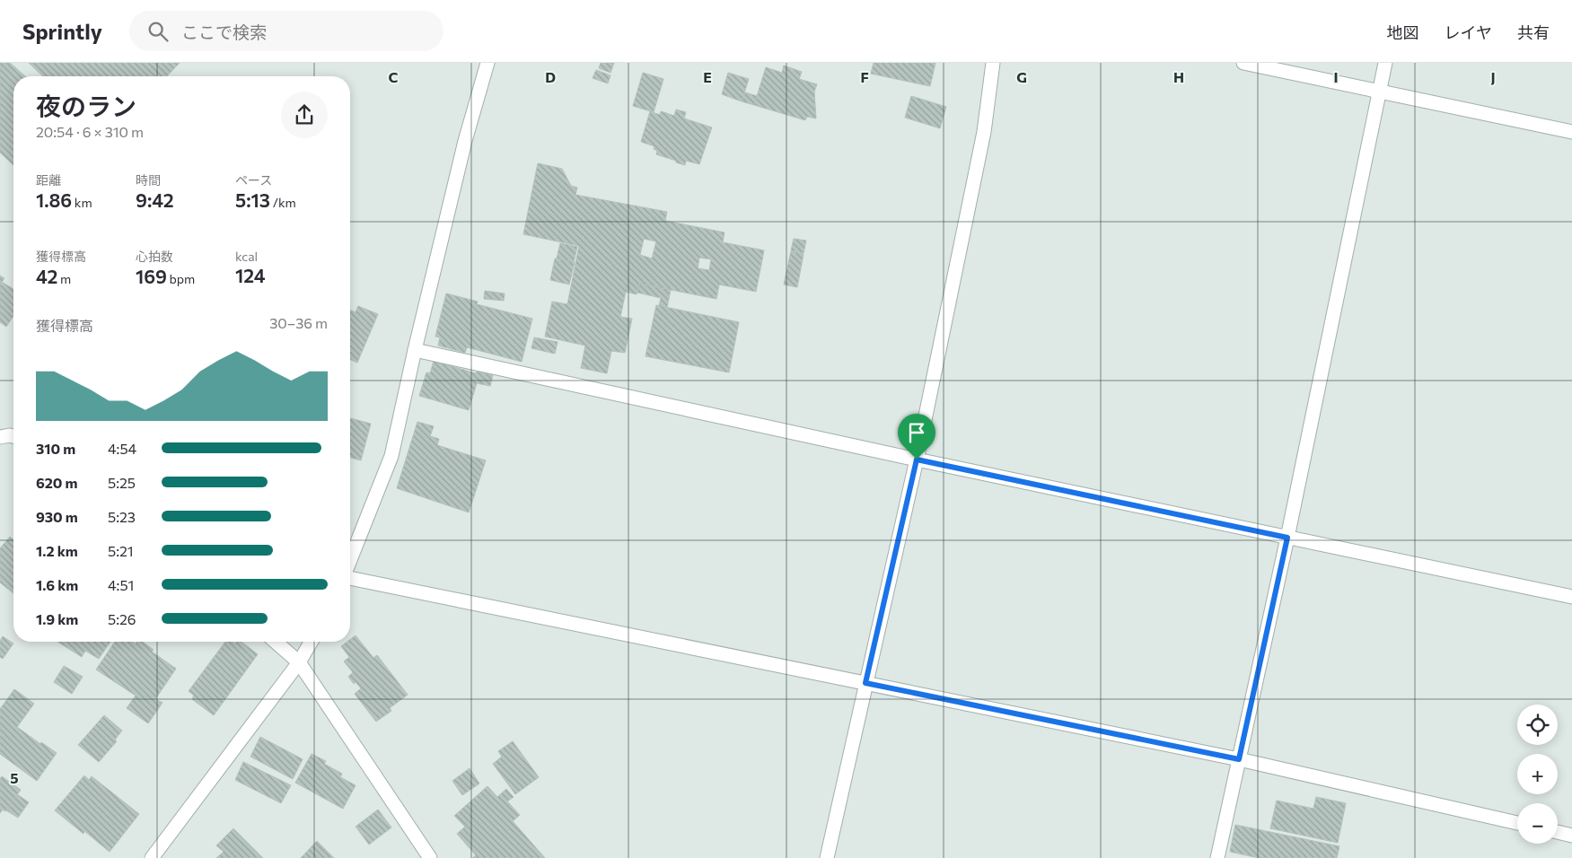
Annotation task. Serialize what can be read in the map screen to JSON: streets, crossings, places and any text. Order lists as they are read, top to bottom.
{
  "page": {
    "header": "Sprintly",
    "search": "ここで検索",
    "nav": ["地図", "レイヤ", "共有"],
    "heading": ["夜のラン", "20:54 · 6 × 310 m"],
    "stats": [
      ["距離", "1.86 km"],
      ["時間", "9:42"],
      ["ペース", "5:13 /km"],
      ["獲得標高", "42 m"],
      ["心拍数", "169 bpm"],
      ["kcal", "124"]
    ],
    "chart": ["獲得標高", "30–36 m"],
    "list": [
      {
        "name": "310 m",
        "note": "4:54"
      },
      {
        "name": "620 m",
        "note": "5:25"
      },
      {
        "name": "930 m",
        "note": "5:23"
      },
      {
        "name": "1.2 km",
        "note": "5:21"
      },
      {
        "name": "1.6 km",
        "note": "4:51"
      },
      {
        "name": "1.9 km",
        "note": "5:26"
      }
    ],
    "map_buttons": ["+", "−"]
  },
  "grid": {
    "columns": [
      "C",
      "D",
      "E",
      "F",
      "G",
      "H",
      "I",
      "J"
    ],
    "rows": ["5"]
  }
}
